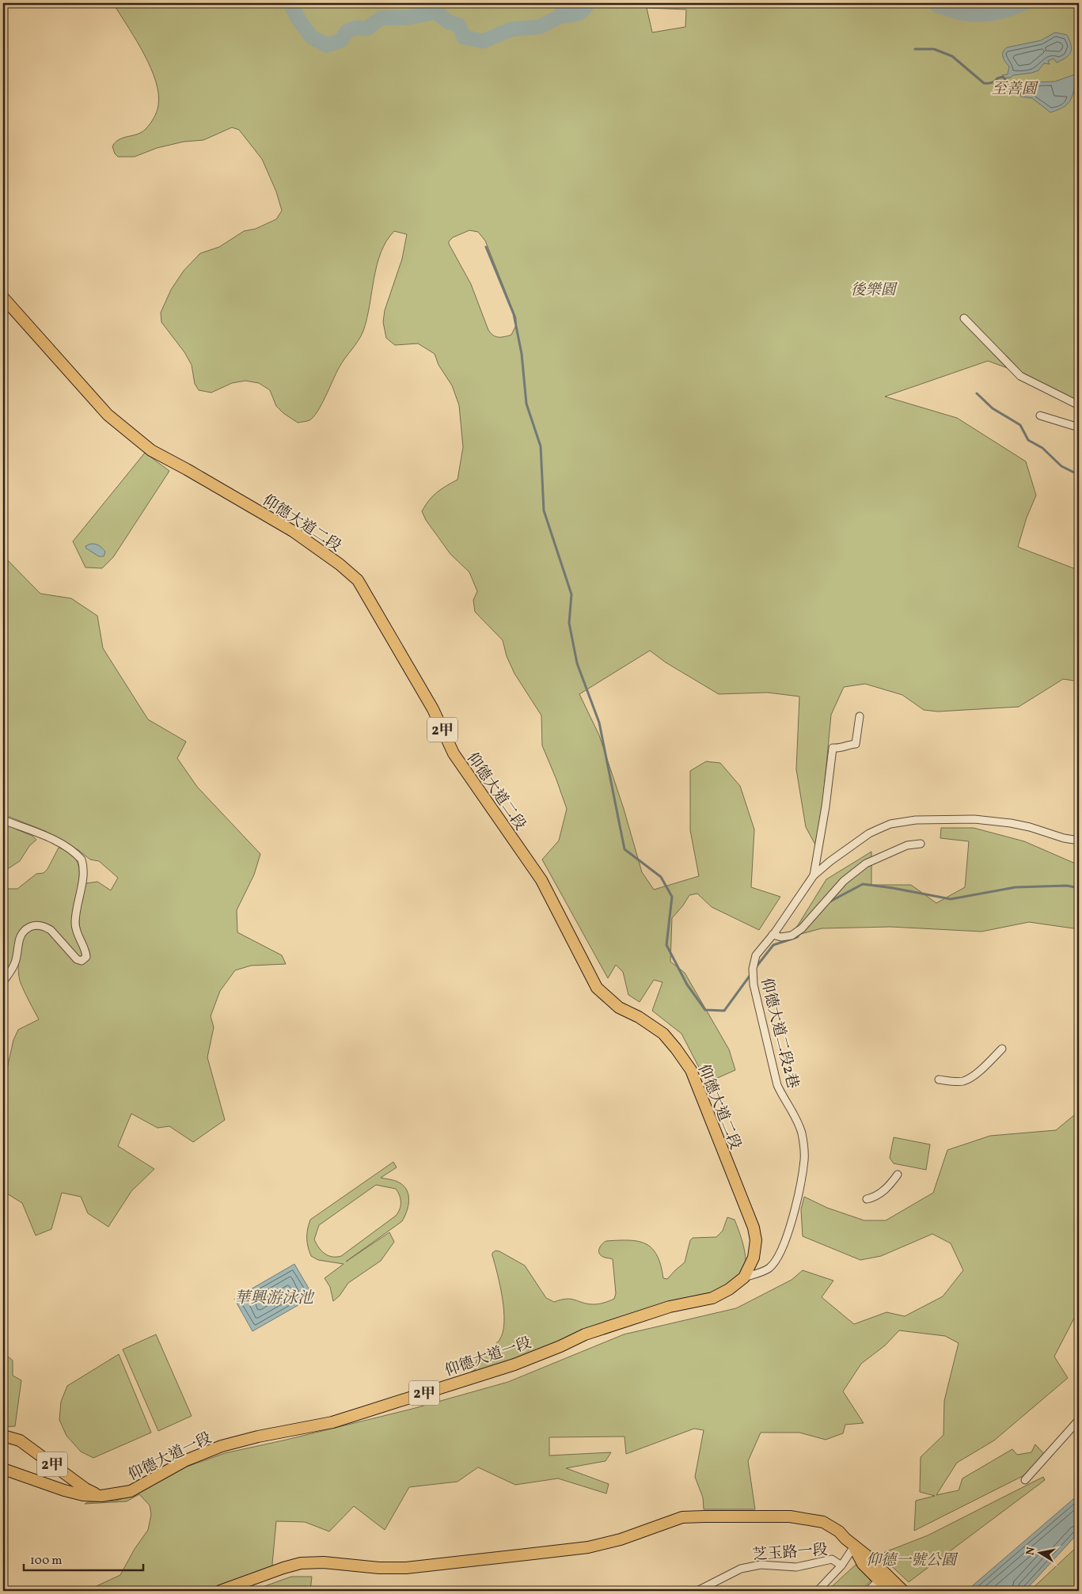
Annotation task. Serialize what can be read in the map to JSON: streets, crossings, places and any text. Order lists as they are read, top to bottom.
{
  "streets": {
    "main road": ["仰德大道二段", "2甲", "仰德大道一段"],
    "street": ["仰德大道二段2巷", "芝玉路一段"]
  },
  "crossings": [
    ["仰德大道二段", "仰德大道二段2巷"],
    ["仰德大道二段", "仰德大道一段"],
    ["2甲", "仰德大道一段"],
    ["仰德大道二段2巷", "仰德大道一段"]
  ],
  "water": ["華興游泳池"],
  "parks": ["至善園", "後樂園", "仰德一號公園"],
  "scale_bar": "100 m",
  "north": "left"
}
